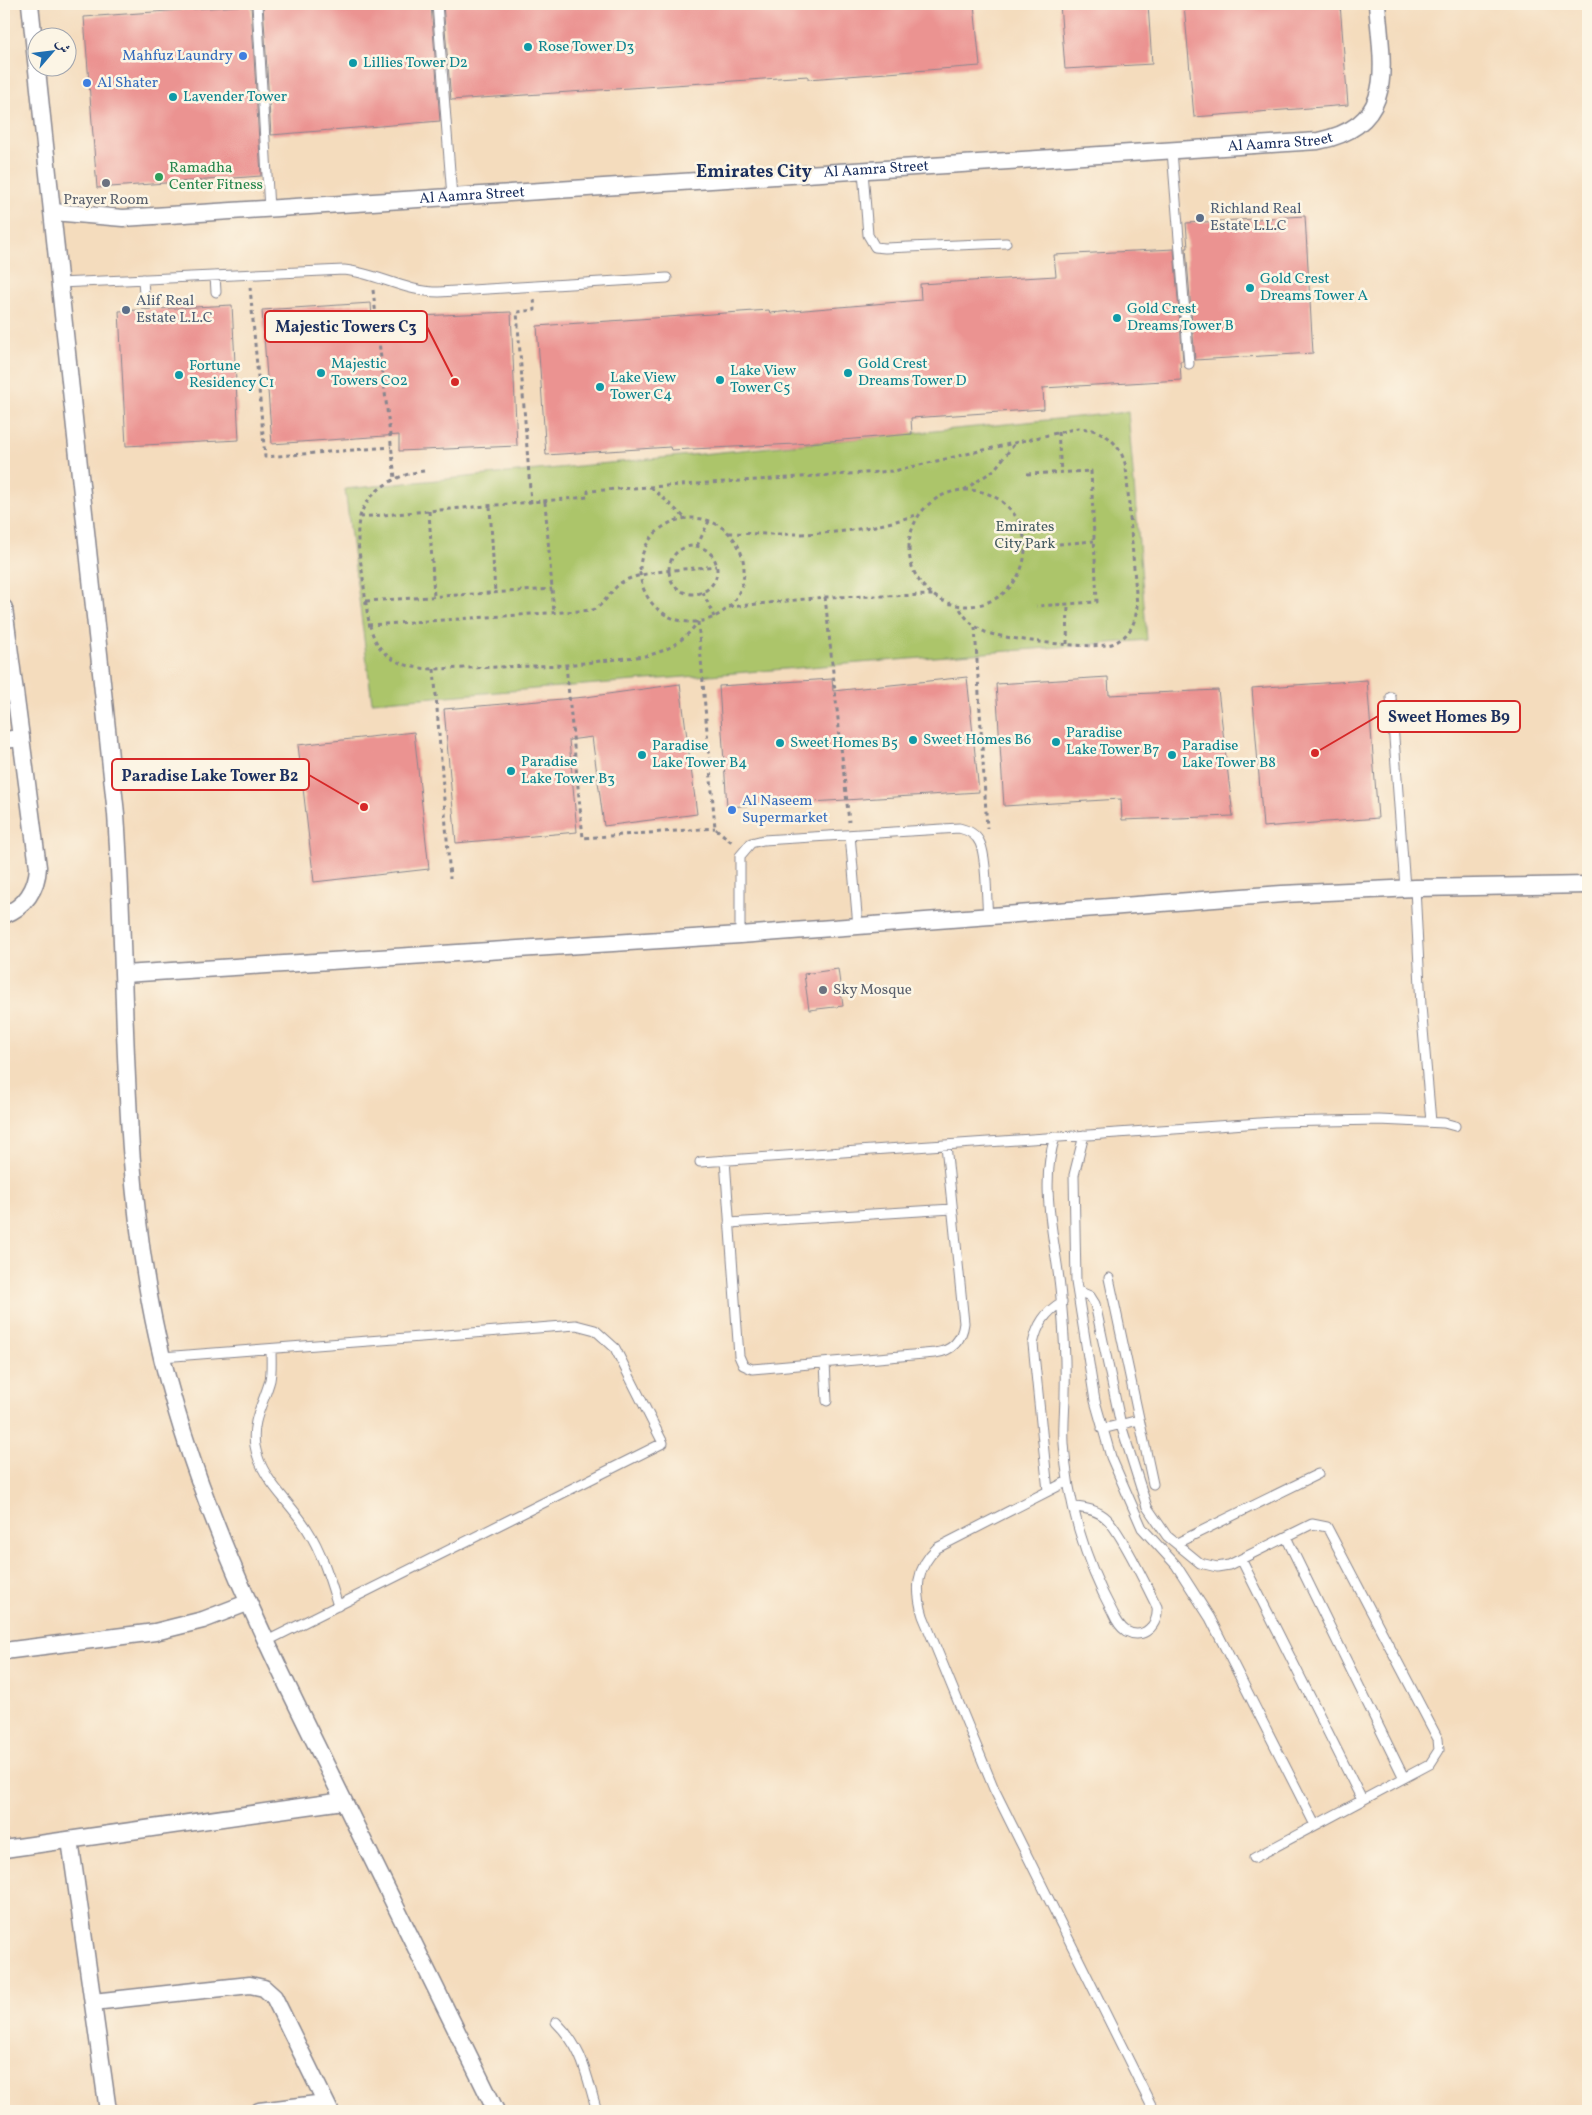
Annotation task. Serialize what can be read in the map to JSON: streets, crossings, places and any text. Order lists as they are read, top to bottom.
{
  "streets": {
    "street": ["Al Aamra Street"]
  },
  "districts": ["Emirates City"],
  "parks": ["Emirates City Park"],
  "places": [
    "Rose Tower D3",
    "Mahfuz Laundry",
    "Lillies Tower D2",
    "Al Shater",
    "Lavender Tower",
    "Ramadha Center Fitness",
    "Prayer Room",
    "Richland Real Estate L.L.C",
    "Gold Crest Dreams Tower A",
    "Alif Real Estate L.L.C",
    "Gold Crest Dreams Tower B",
    "Majestic Towers C02",
    "Gold Crest Dreams Tower D",
    "Fortune Residency C1",
    "Lake View Tower C5",
    "Majestic Towers C3",
    "Lake View Tower C4",
    "Sweet Homes B6",
    "Paradise Lake Tower B7",
    "Sweet Homes B5",
    "Sweet Homes B9",
    "Paradise Lake Tower B4",
    "Paradise Lake Tower B8",
    "Paradise Lake Tower B3",
    "Paradise Lake Tower B2",
    "Al Naseem Supermarket",
    "Sky Mosque"
  ],
  "north": "top right"
}
